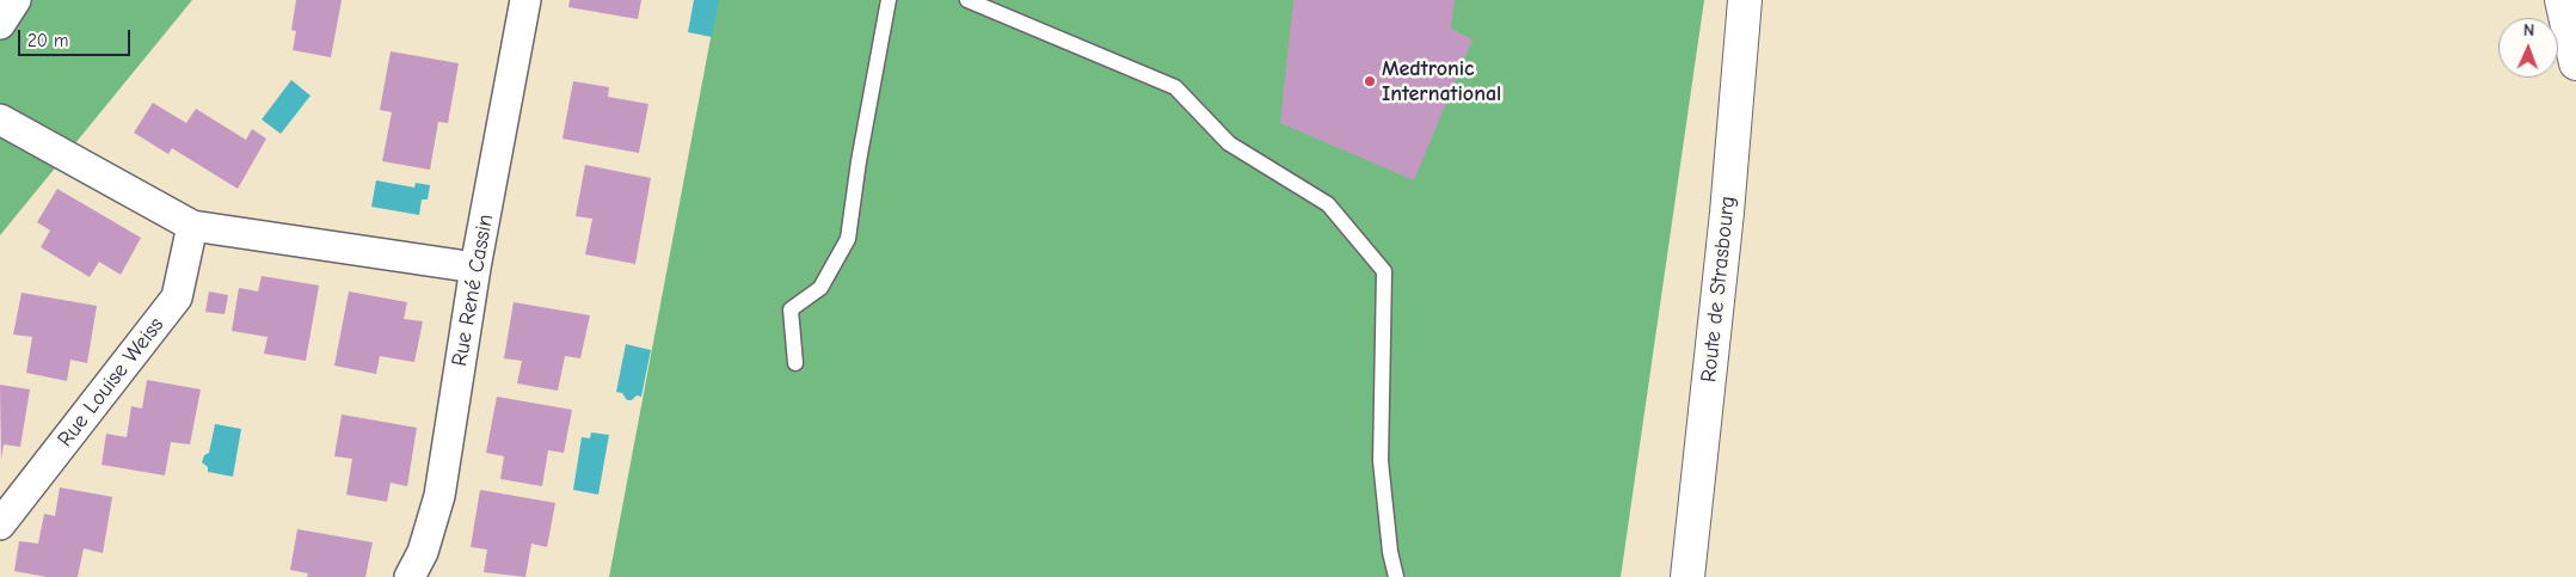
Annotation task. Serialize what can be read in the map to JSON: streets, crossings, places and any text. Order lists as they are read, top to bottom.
{
  "streets": {
    "main road": ["Route de Strasbourg"],
    "street": ["Rue René Cassin", "Rue Louise Weiss"]
  },
  "places": ["Medtronic International"],
  "scale_bar": "20 m",
  "north": "top"
}
